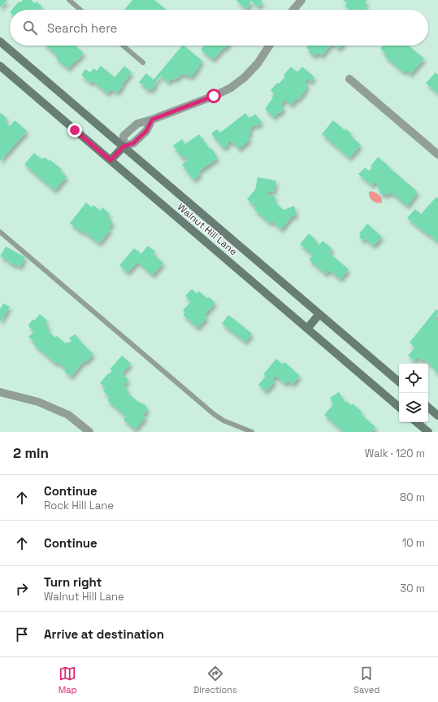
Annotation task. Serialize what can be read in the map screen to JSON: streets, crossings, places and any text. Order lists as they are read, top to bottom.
{
  "streets": {
    "main road": ["Walnut Hill Lane"]
  },
  "page": {
    "search": "Search here",
    "heading": ["2 min", "Walk · 120 m"],
    "list": [
      ["Continue", "Rock Hill Lane", "80 m"],
      ["Continue", "10 m"],
      ["Turn right", "Walnut Hill Lane", "30 m"],
      "Arrive at destination"
    ],
    "nav": ["Map", "Directions", "Saved"]
  }
}
